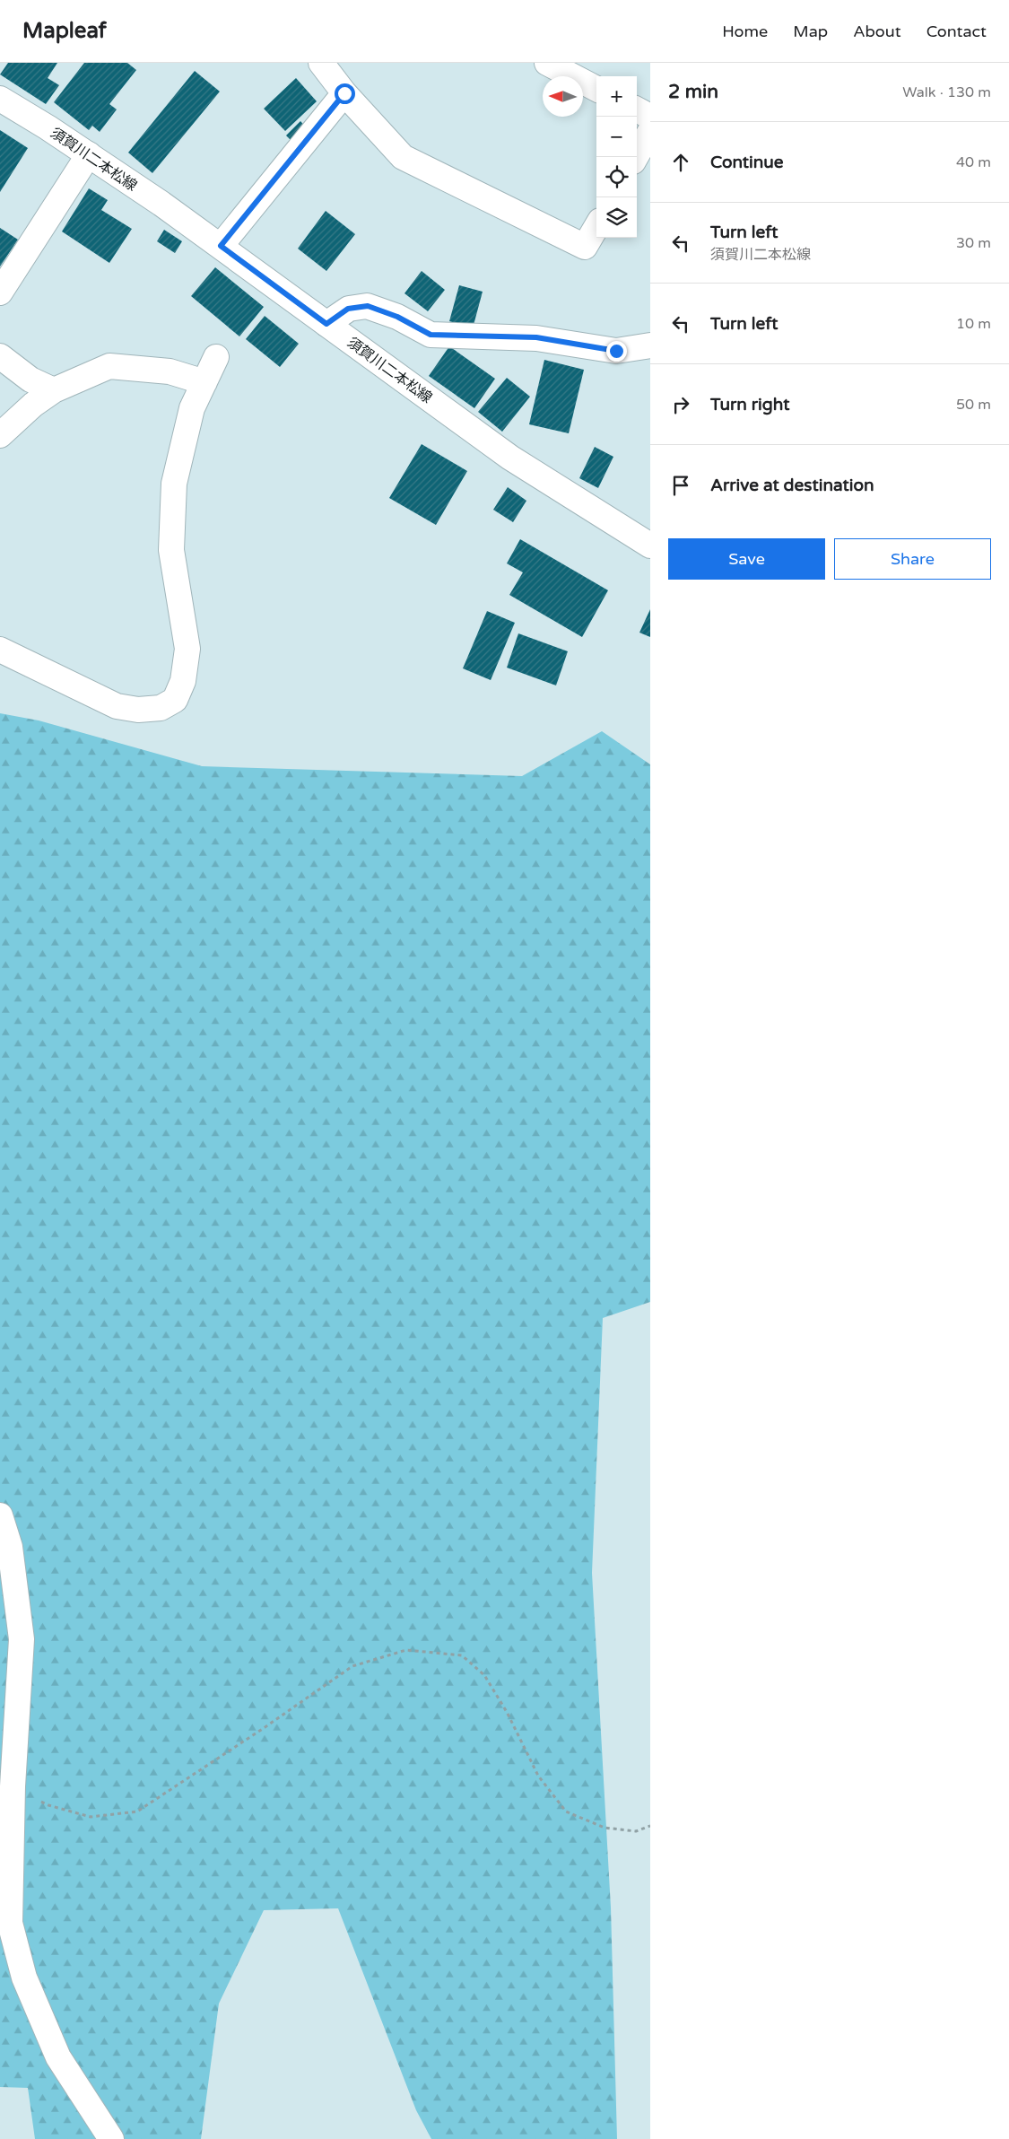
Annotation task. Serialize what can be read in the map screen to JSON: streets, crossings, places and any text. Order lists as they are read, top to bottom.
{
  "streets": {
    "street": ["須賀川二本松線"]
  },
  "north": "left",
  "page": {
    "header": "Mapleaf",
    "nav": [
      "Home",
      "Map",
      "About",
      "Contact"
    ],
    "heading": ["2 min", "Walk · 130 m"],
    "map_buttons": ["+", "−"],
    "list": [
      ["Continue", "40 m"],
      ["Turn left", "須賀川二本松線", "30 m"],
      ["Turn left", "10 m"],
      ["Turn right", "50 m"],
      "Arrive at destination"
    ],
    "buttons": ["Save", "Share"]
  }
}
